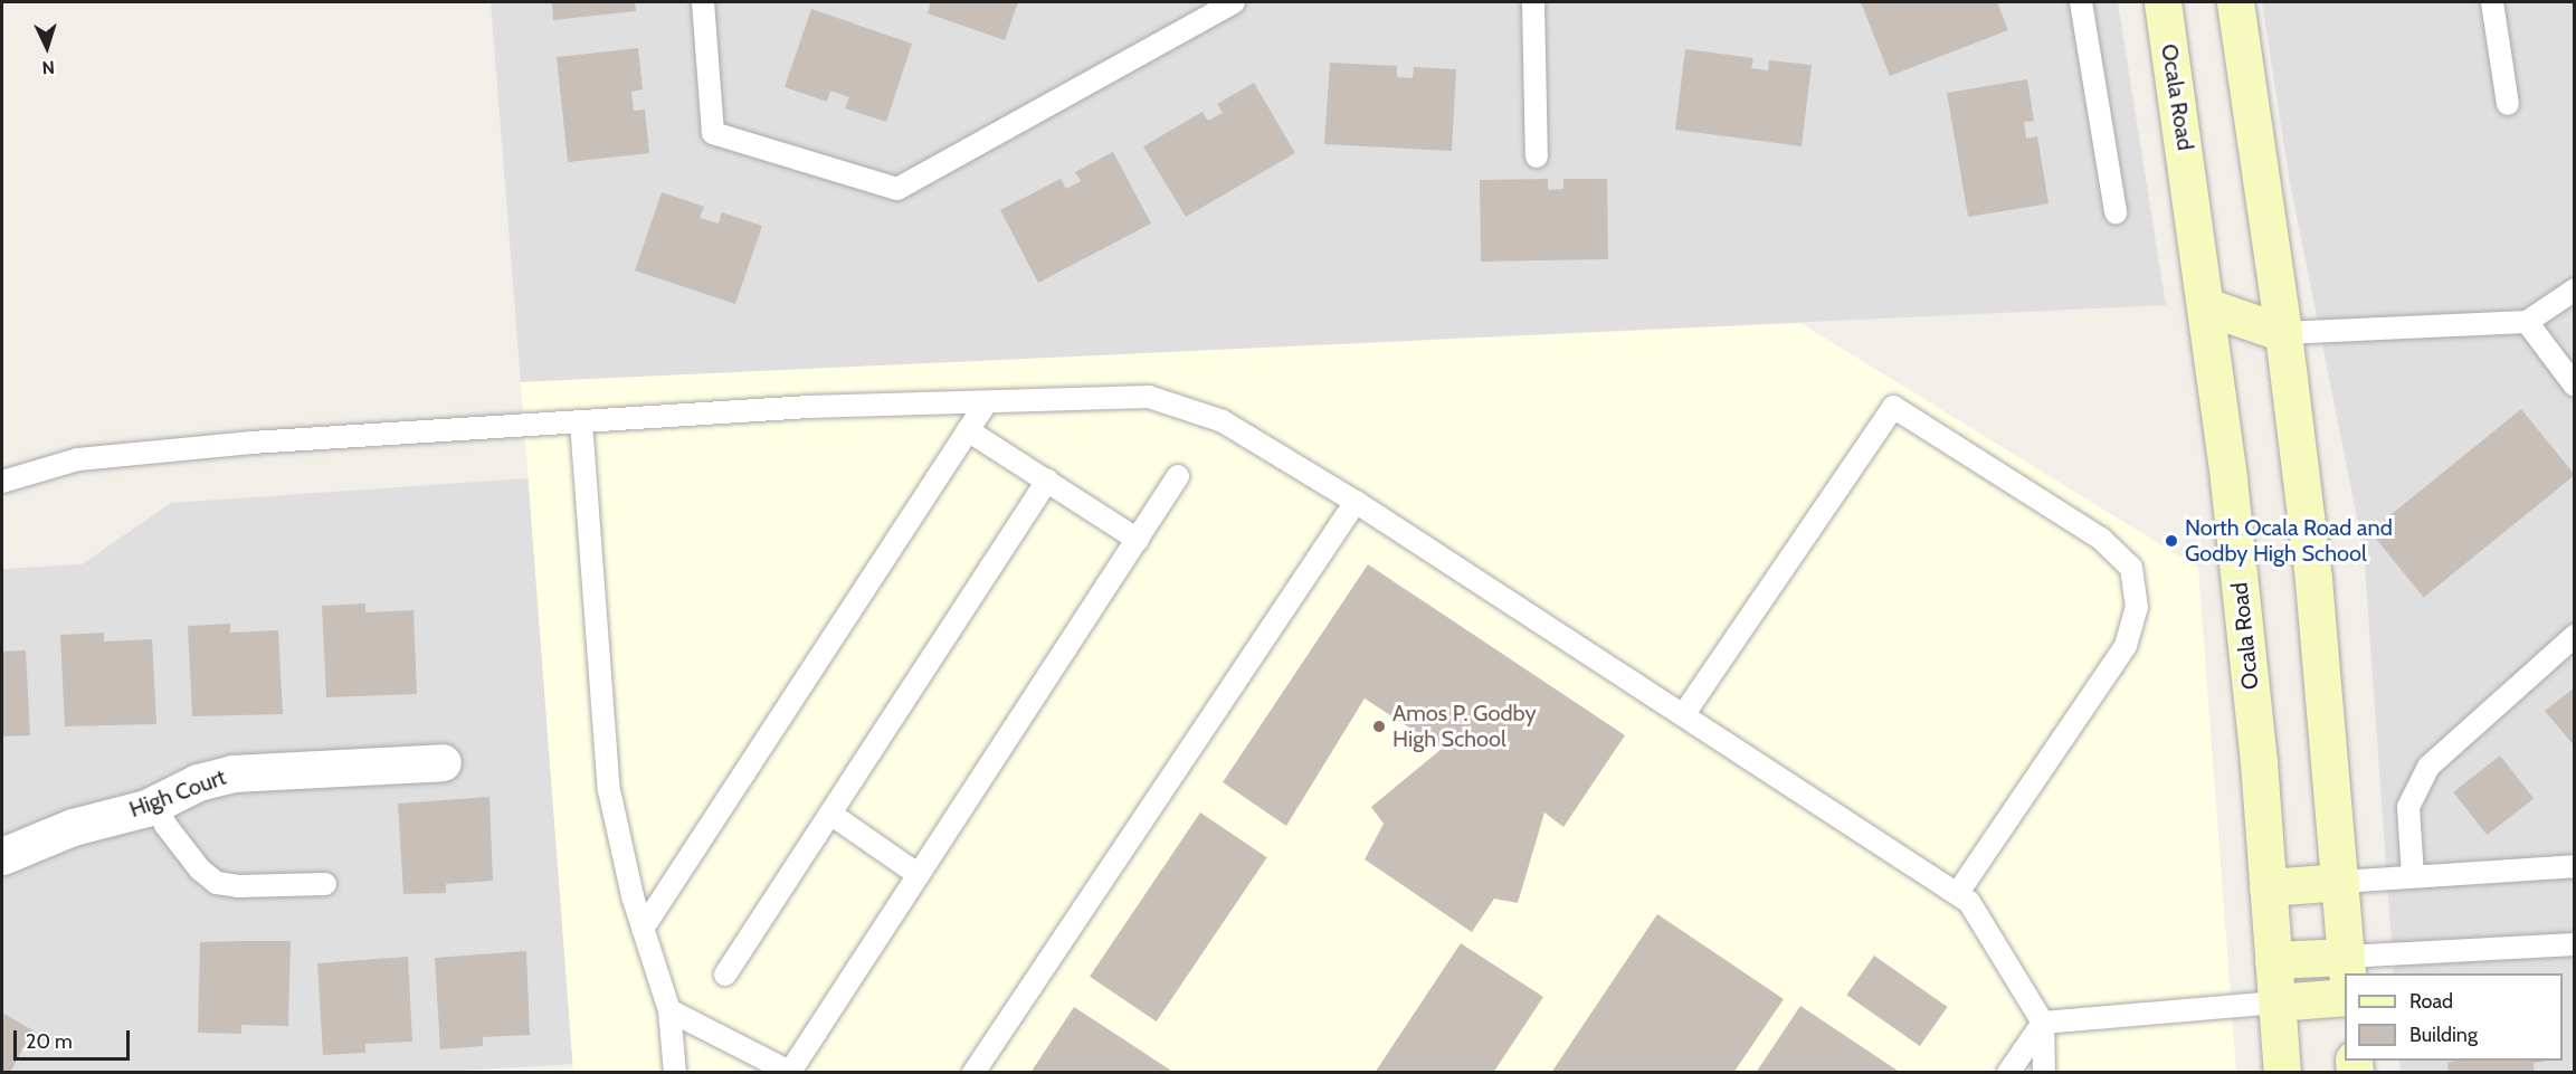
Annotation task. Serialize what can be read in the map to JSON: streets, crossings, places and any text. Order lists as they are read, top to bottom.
{
  "streets": {
    "main road": ["Ocala Road"],
    "street": ["High Court"]
  },
  "places": ["North Ocala Road and Godby High School", "Amos P. Godby High School"],
  "legend": ["Road", "Building"],
  "scale_bar": "20 m",
  "north": "bottom"
}
